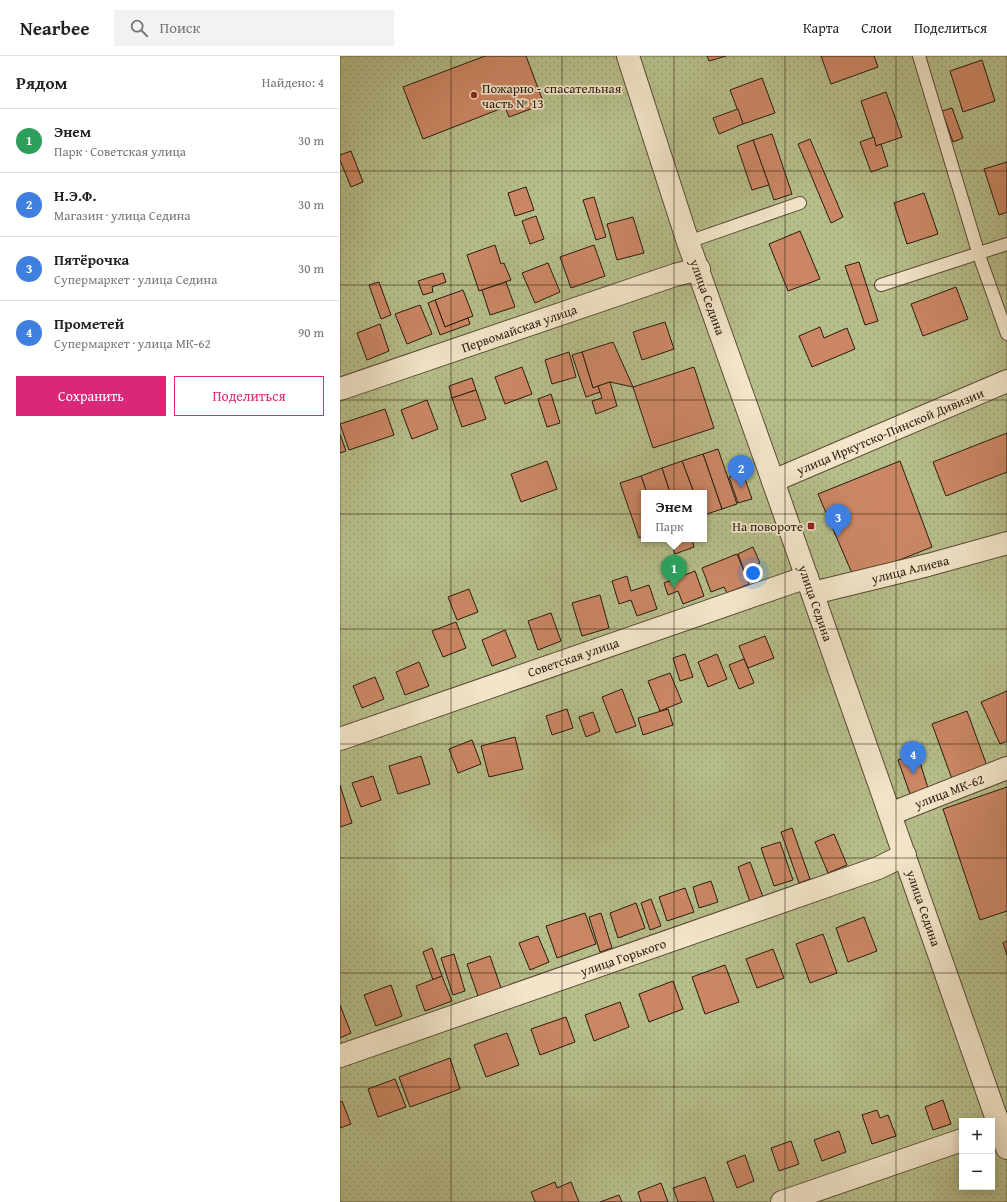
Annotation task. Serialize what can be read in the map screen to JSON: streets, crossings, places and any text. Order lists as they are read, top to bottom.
{
  "streets": {
    "street": [
      "улица Седина",
      "Первомайская улица",
      "улица Иркутско-Пинской Дивизии",
      "улица Алиева",
      "Советская улица",
      "улица МК-62",
      "улица Горького"
    ]
  },
  "crossings": [
    ["улица Седина", "Первомайская улица"],
    ["улица Седина", "улица Иркутско-Пинской Дивизии"],
    ["улица Седина", "улица Алиева"],
    ["улица Седина", "Советская улица"],
    ["улица Седина", "улица МК-62"],
    ["улица Седина", "улица Горького"],
    ["улица Алиева", "Советская улица"]
  ],
  "places": {
    "other": ["Пожарно - спасательная часть № 13"],
    "transit": ["На повороте"]
  },
  "page": {
    "header": "Nearbee",
    "search": "Поиск",
    "nav": ["Карта", "Слои", "Поделиться"],
    "heading": ["Рядом", "Найдено: 4"],
    "list": [
      {
        "mark": "1",
        "name": "Энем",
        "note": "Парк · Советская улица",
        "value": "30 m"
      },
      {
        "mark": "2",
        "name": "Н.Э.Ф.",
        "note": "Магазин · улица Седина",
        "value": "30 m"
      },
      {
        "mark": "3",
        "name": "Пятёрочка",
        "note": "Супермаркет · улица Седина",
        "value": "30 m"
      },
      {
        "mark": "4",
        "name": "Прометей",
        "note": "Супермаркет · улица МК-62",
        "value": "90 m"
      }
    ],
    "buttons": ["Сохранить", "Поделиться"],
    "pins": [
      "2",
      "3",
      "1",
      "4"
    ],
    "popup": ["Энем", "Парк"],
    "map_buttons": ["+", "−"]
  }
}
